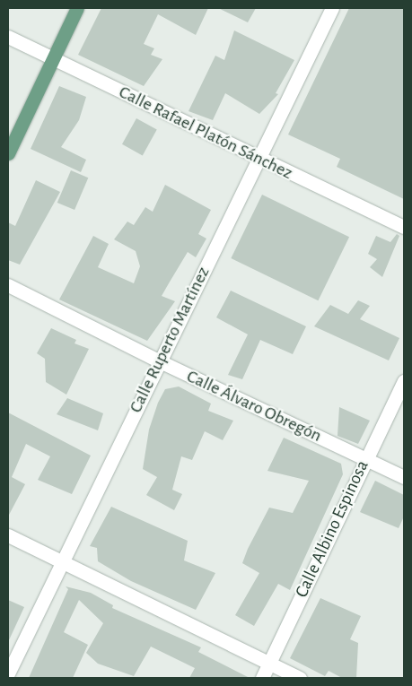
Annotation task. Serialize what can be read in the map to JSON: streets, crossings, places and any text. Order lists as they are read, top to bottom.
{
  "streets": {
    "street": [
      "Calle Rafael Platón Sánchez",
      "Calle Ruperto Martínez",
      "Calle Álvaro Obregón",
      "Calle Albino Espinosa"
    ]
  },
  "crossings": [
    ["Calle Rafael Platón Sánchez", "Calle Ruperto Martínez"],
    ["Calle Ruperto Martínez", "Calle Álvaro Obregón"],
    ["Calle Álvaro Obregón", "Calle Albino Espinosa"]
  ]
}
